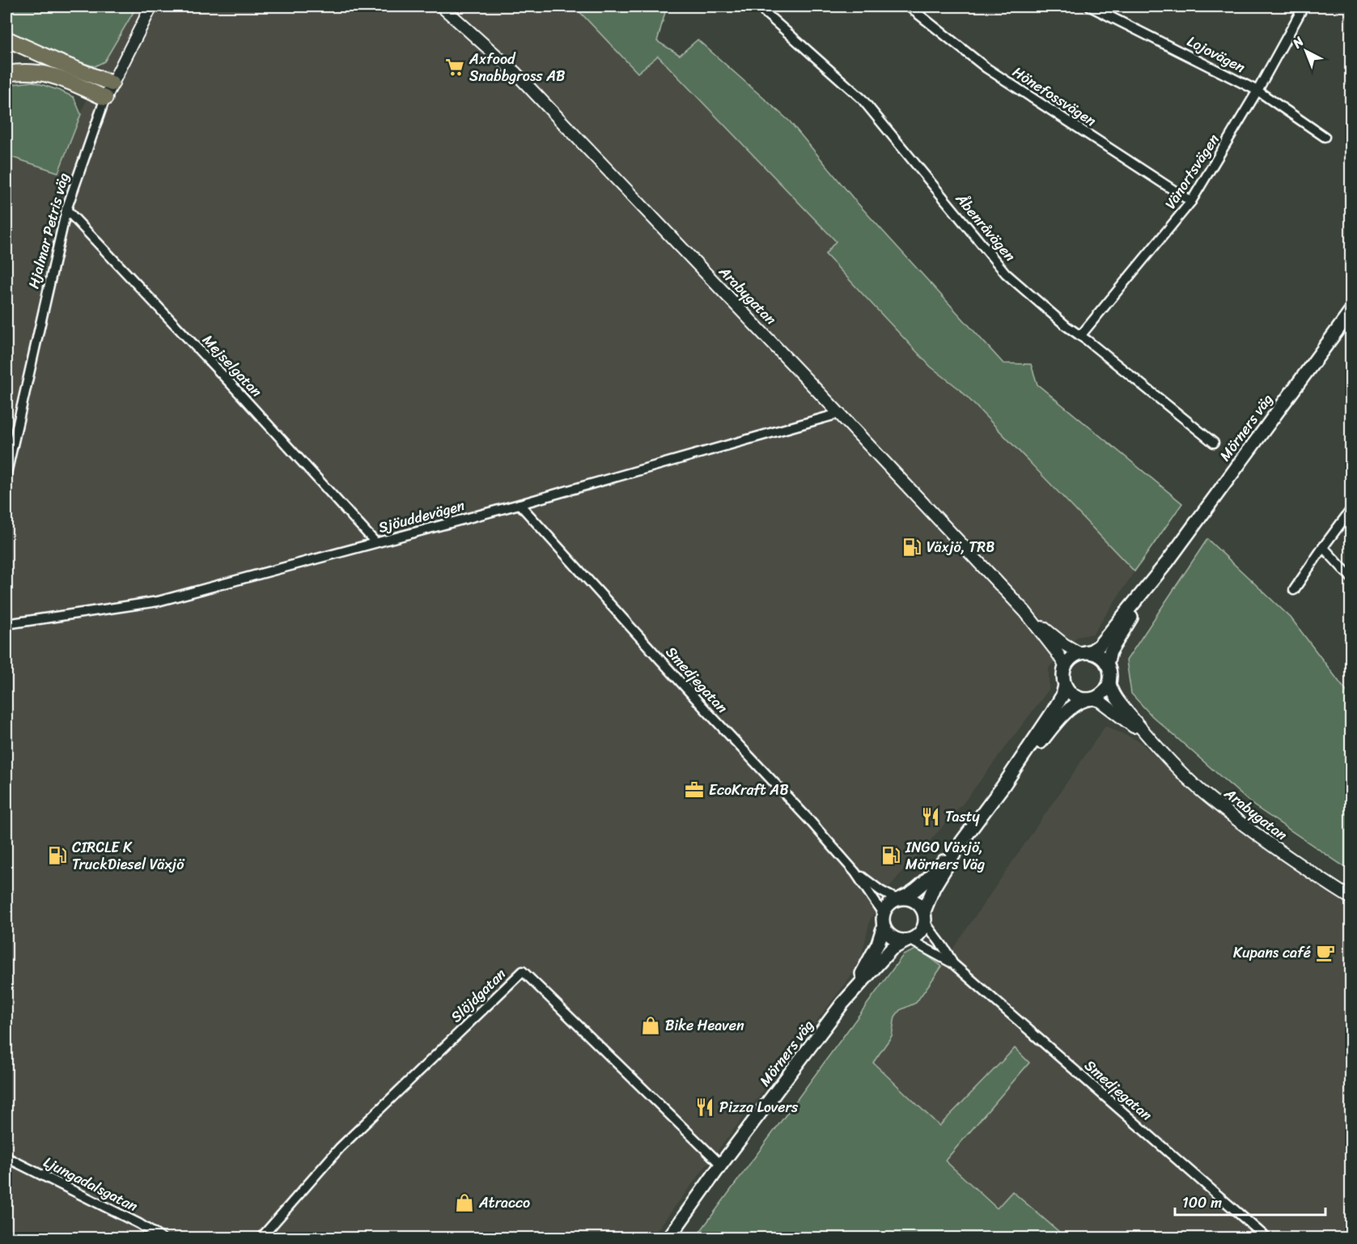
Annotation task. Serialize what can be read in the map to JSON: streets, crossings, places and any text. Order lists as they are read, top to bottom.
{
  "streets": {
    "main road": ["Mörners väg"],
    "street": [
      "Lojovägen",
      "Hönefossvägen",
      "Vänortsvägen",
      "Åbenråvägen",
      "Hjalmar Petris väg",
      "Arabygatan",
      "Mejselgatan",
      "Sjöuddevägen",
      "Smedjegatan",
      "Slöjdgatan",
      "Ljungadalsgatan"
    ]
  },
  "crossings": [
    ["Lojovägen", "Vänortsvägen"],
    ["Hönefossvägen", "Vänortsvägen"],
    ["Vänortsvägen", "Åbenråvägen"],
    ["Hjalmar Petris väg", "Mejselgatan"],
    ["Arabygatan", "Mörners väg"],
    ["Arabygatan", "Sjöuddevägen"],
    ["Mejselgatan", "Sjöuddevägen"],
    ["Mörners väg", "Smedjegatan"],
    ["Mörners väg", "Slöjdgatan"],
    ["Sjöuddevägen", "Smedjegatan"]
  ],
  "places": {
    "supermarket": ["Axfood Snabbgross AB"],
    "fuel station": ["Växjö, TRB", "CIRCLE K TruckDiesel Växjö", "INGO Växjö, Mörners Väg"],
    "office": ["EcoKraft AB"],
    "restaurant": ["Tasty", "Pizza Lovers"],
    "cafe": ["Kupans café"],
    "shop": ["Bike Heaven", "Atracco"]
  },
  "scale_bar": "100 m",
  "north": "top left"
}
